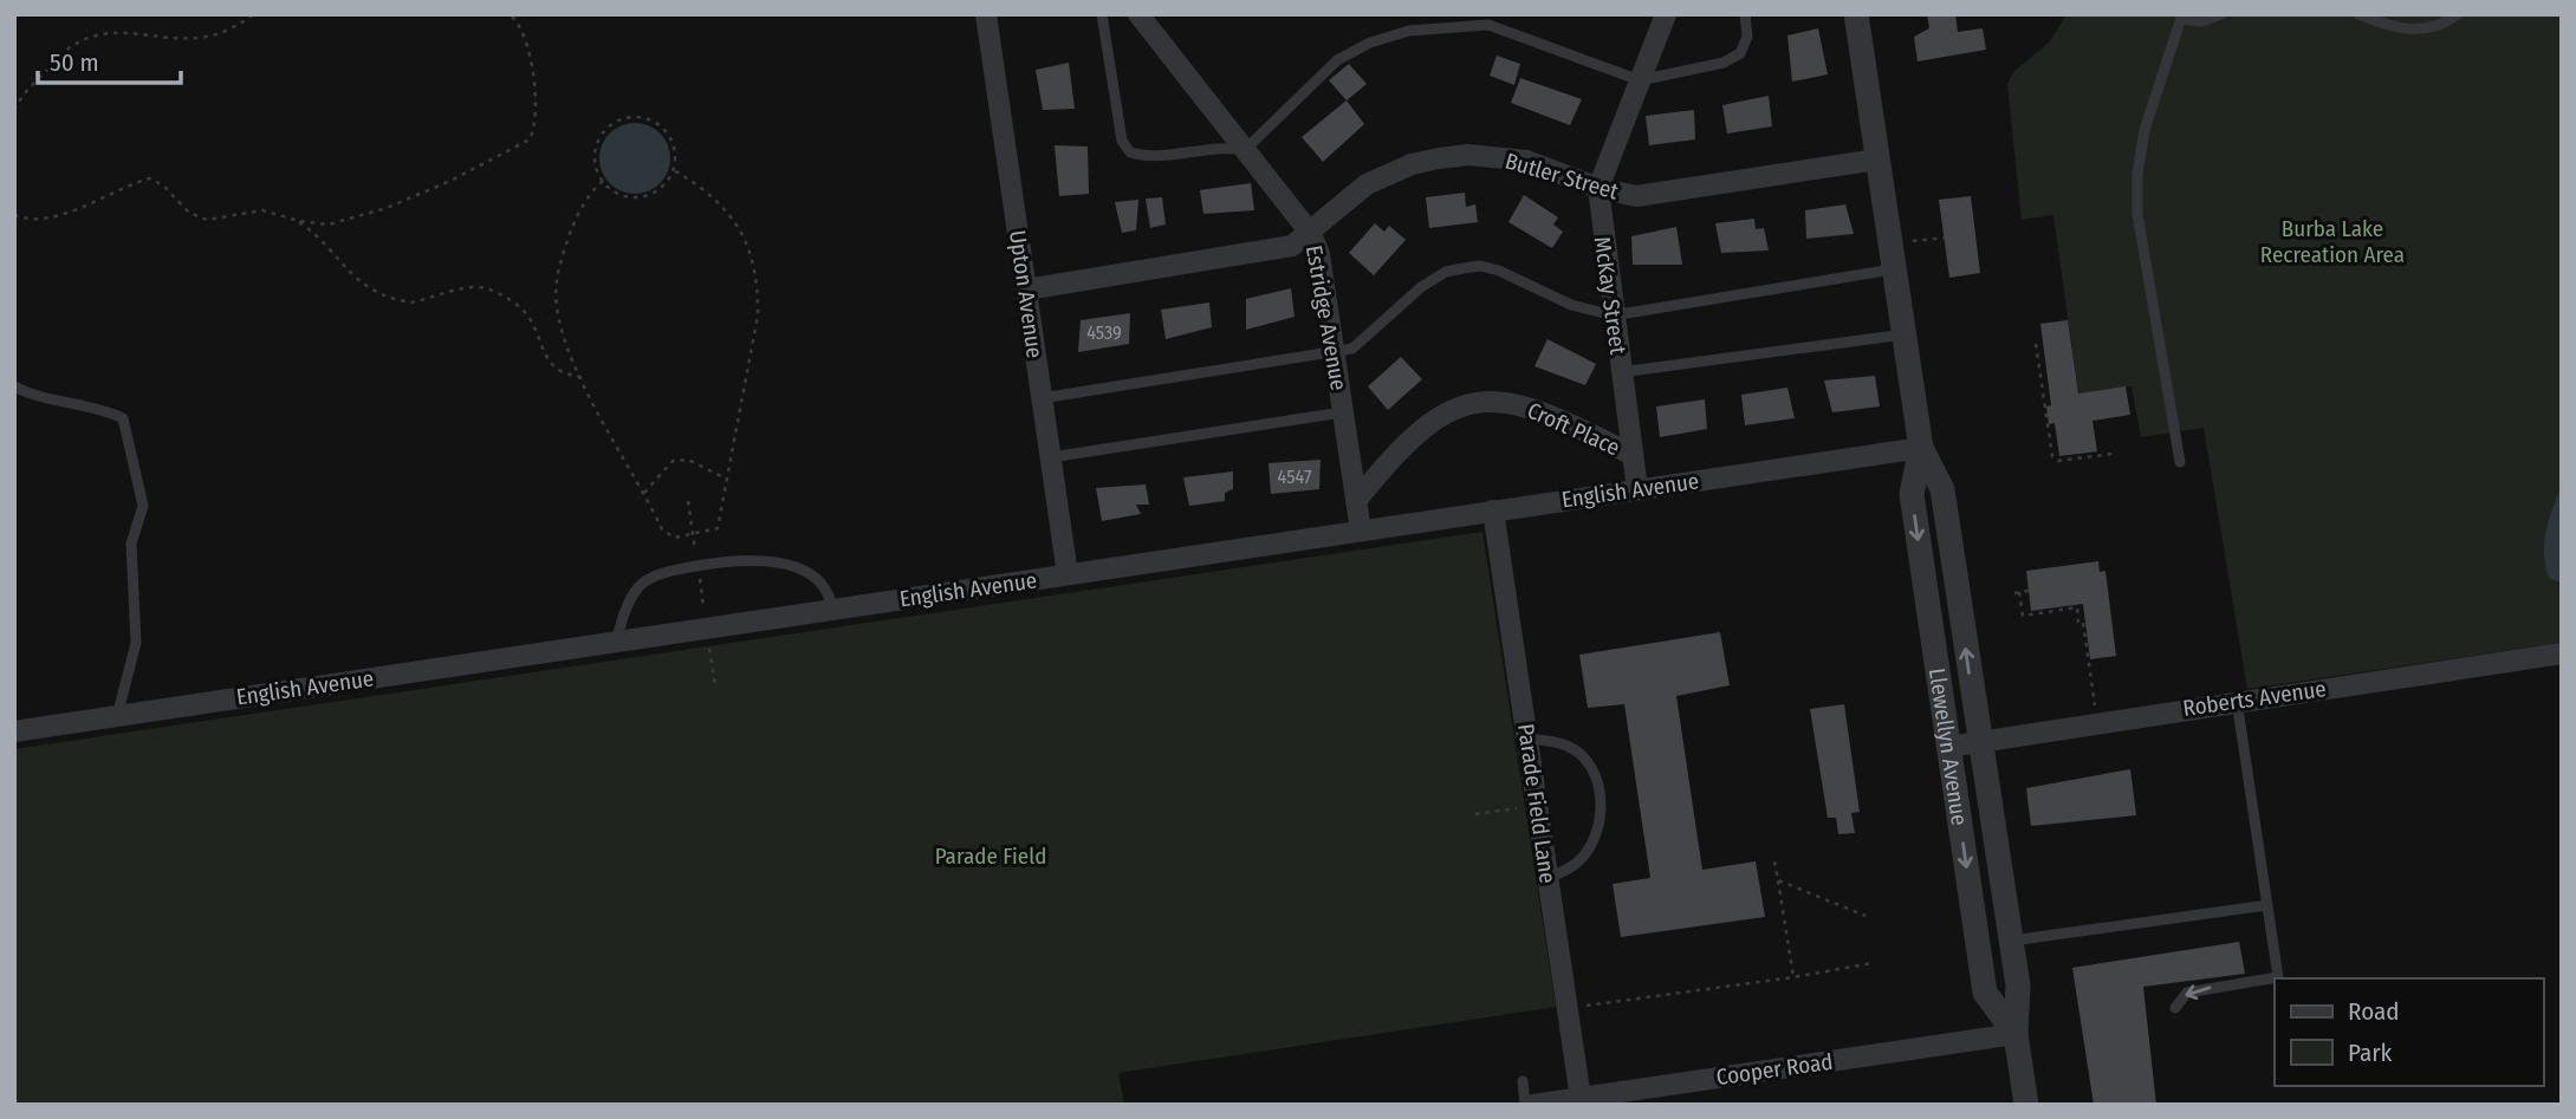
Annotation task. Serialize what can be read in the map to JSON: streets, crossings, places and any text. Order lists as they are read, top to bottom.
{
  "streets": {
    "street": [
      "Butler Street",
      "Upton Avenue",
      "McKay Street",
      "Estridge Avenue",
      "Croft Place",
      "English Avenue",
      "Roberts Avenue",
      "Llewellyn Avenue",
      "Parade Field Lane",
      "Cooper Road"
    ]
  },
  "crossings": [
    ["Butler Street", "Upton Avenue"],
    ["Butler Street", "McKay Street"],
    ["Butler Street", "Estridge Avenue"],
    ["Butler Street", "Llewellyn Avenue"],
    ["Upton Avenue", "English Avenue"],
    ["McKay Street", "Croft Place"],
    ["McKay Street", "English Avenue"],
    ["Estridge Avenue", "Croft Place"],
    ["Estridge Avenue", "English Avenue"],
    ["English Avenue", "Llewellyn Avenue"],
    ["English Avenue", "Parade Field Lane"],
    ["Roberts Avenue", "Llewellyn Avenue"],
    ["Llewellyn Avenue", "Cooper Road"],
    ["Parade Field Lane", "Cooper Road"]
  ],
  "parks": ["Burba Lake Recreation Area", "Parade Field"],
  "house_numbers": ["4539", "4547"],
  "legend": ["Road", "Park"],
  "scale_bar": "50 m"
}
